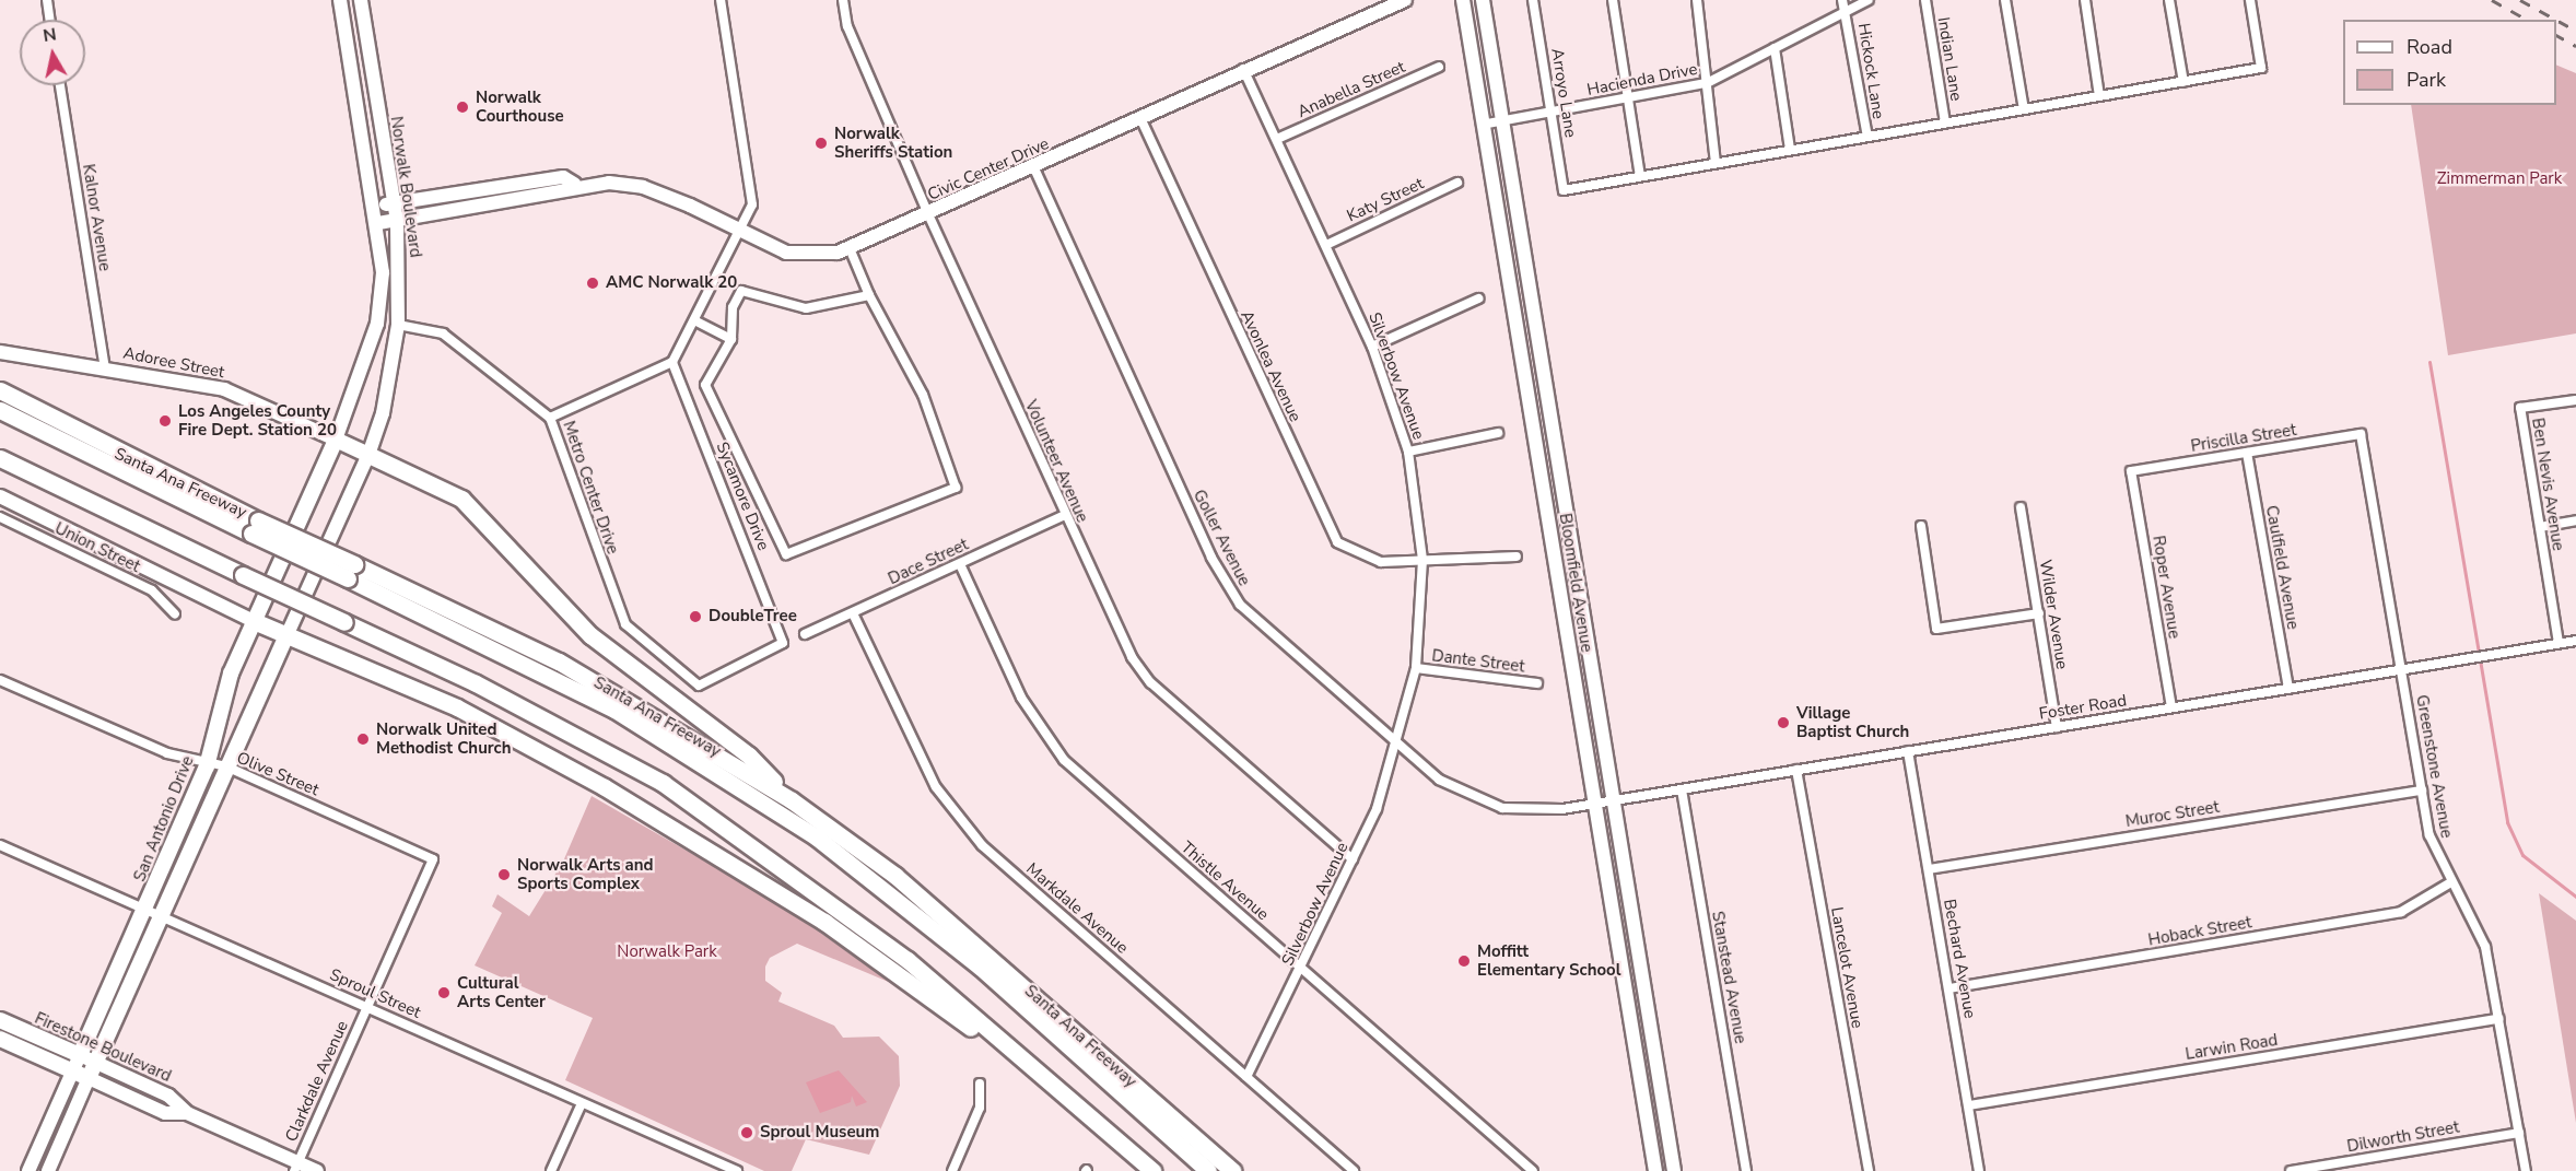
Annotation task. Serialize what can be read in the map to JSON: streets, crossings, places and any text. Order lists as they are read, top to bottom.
{
  "streets": {
    "highway": ["Santa Ana Freeway"],
    "main road": [
      "Civic Center Drive",
      "Norwalk Boulevard",
      "Adoree Street",
      "Bloomfield Avenue",
      "San Antonio Drive",
      "Firestone Boulevard"
    ],
    "street": [
      "Indian Lane",
      "Hickock Lane",
      "Hacienda Drive",
      "Anabella Street",
      "Arroyo Lane",
      "Katy Street",
      "Kalnor Avenue",
      "Avonlea Avenue",
      "Silverbow Avenue",
      "Priscilla Street",
      "Volunteer Avenue",
      "Ben Nevis Avenue",
      "Metro Center Drive",
      "Sycamore Drive",
      "Goller Avenue",
      "Union Street",
      "Dace Street",
      "Caulfield Avenue",
      "Roper Avenue",
      "Wilder Avenue",
      "Dante Street",
      "Foster Road",
      "Greenstone Avenue",
      "Olive Street",
      "Muroc Street",
      "Thistle Avenue",
      "Markdale Avenue",
      "Hoback Street",
      "Bechard Avenue",
      "Lancelot Avenue",
      "Stanstead Avenue",
      "Sproul Street",
      "Larwin Road",
      "Clarkdale Avenue",
      "Dilworth Street"
    ]
  },
  "crossings": [
    ["Hickock Lane", "Hacienda Drive"],
    ["Hacienda Drive", "Arroyo Lane"],
    ["Hacienda Drive", "Bloomfield Avenue"],
    ["Anabella Street", "Silverbow Avenue"],
    ["Civic Center Drive", "Norwalk Boulevard"],
    ["Civic Center Drive", "Avonlea Avenue"],
    ["Civic Center Drive", "Silverbow Avenue"],
    ["Civic Center Drive", "Volunteer Avenue"],
    ["Civic Center Drive", "Goller Avenue"],
    ["Norwalk Boulevard", "Adoree Street"],
    ["Norwalk Boulevard", "Metro Center Drive"],
    ["Norwalk Boulevard", "San Antonio Drive"],
    ["Katy Street", "Silverbow Avenue"],
    ["Kalnor Avenue", "Adoree Street"],
    ["Adoree Street", "San Antonio Drive"],
    ["Avonlea Avenue", "Silverbow Avenue"],
    ["Silverbow Avenue", "Volunteer Avenue"],
    ["Silverbow Avenue", "Goller Avenue"],
    ["Silverbow Avenue", "Dante Street"],
    ["Silverbow Avenue", "Thistle Avenue"],
    ["Silverbow Avenue", "Markdale Avenue"],
    ["Priscilla Street", "Caulfield Avenue"],
    ["Priscilla Street", "Roper Avenue"],
    ["Priscilla Street", "Greenstone Avenue"],
    ["Volunteer Avenue", "Dace Street"],
    ["Ben Nevis Avenue", "Foster Road"],
    ["Metro Center Drive", "Sycamore Drive"],
    ["Goller Avenue", "Bloomfield Avenue"],
    ["Goller Avenue", "Foster Road"],
    ["Dace Street", "Thistle Avenue"],
    ["Dace Street", "Markdale Avenue"],
    ["Caulfield Avenue", "Foster Road"],
    ["Bloomfield Avenue", "Foster Road"],
    ["Roper Avenue", "Foster Road"],
    ["Wilder Avenue", "Foster Road"],
    ["Foster Road", "Greenstone Avenue"],
    ["Foster Road", "Bechard Avenue"],
    ["Foster Road", "Lancelot Avenue"],
    ["Foster Road", "Stanstead Avenue"],
    ["Greenstone Avenue", "Muroc Street"],
    ["Greenstone Avenue", "Hoback Street"],
    ["Greenstone Avenue", "Larwin Road"],
    ["Greenstone Avenue", "Dilworth Street"],
    ["Olive Street", "San Antonio Drive"],
    ["Olive Street", "Clarkdale Avenue"],
    ["Muroc Street", "Bechard Avenue"],
    ["San Antonio Drive", "Sproul Street"],
    ["San Antonio Drive", "Firestone Boulevard"],
    ["Hoback Street", "Bechard Avenue"],
    ["Bechard Avenue", "Larwin Road"],
    ["Sproul Street", "Clarkdale Avenue"],
    ["Firestone Boulevard", "Clarkdale Avenue"]
  ],
  "parks": ["Zimmerman Park", "Norwalk Park"],
  "places": [
    "Norwalk Courthouse",
    "Norwalk Sheriffs Station",
    "AMC Norwalk 20",
    "Los Angeles County Fire Dept. Station 20",
    "DoubleTree",
    "Village Baptist Church",
    "Norwalk United Methodist Church",
    "Norwalk Arts and Sports Complex",
    "Moffitt Elementary School",
    "Cultural Arts Center",
    "Sproul Museum"
  ],
  "legend": ["Road", "Park"],
  "north": "top"
}
